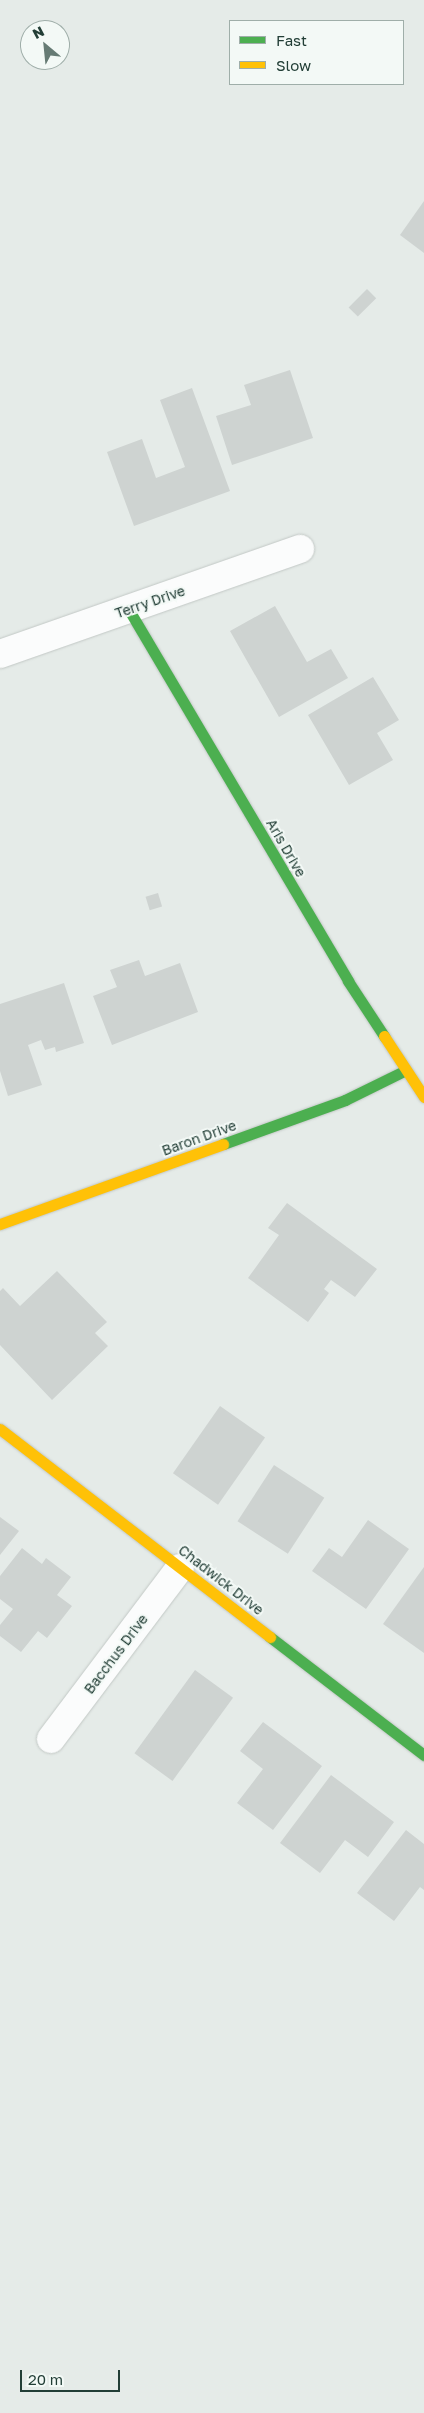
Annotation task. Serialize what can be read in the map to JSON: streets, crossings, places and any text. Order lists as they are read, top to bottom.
{
  "streets": {
    "street": [
      "Terry Drive",
      "Aris Drive",
      "Baron Drive",
      "Chadwick Drive",
      "Bacchus Drive"
    ]
  },
  "crossings": [
    ["Terry Drive", "Aris Drive"],
    ["Aris Drive", "Baron Drive"],
    ["Chadwick Drive", "Bacchus Drive"]
  ],
  "legend": ["Fast", "Slow"],
  "scale_bar": "20 m",
  "north": "top left"
}
